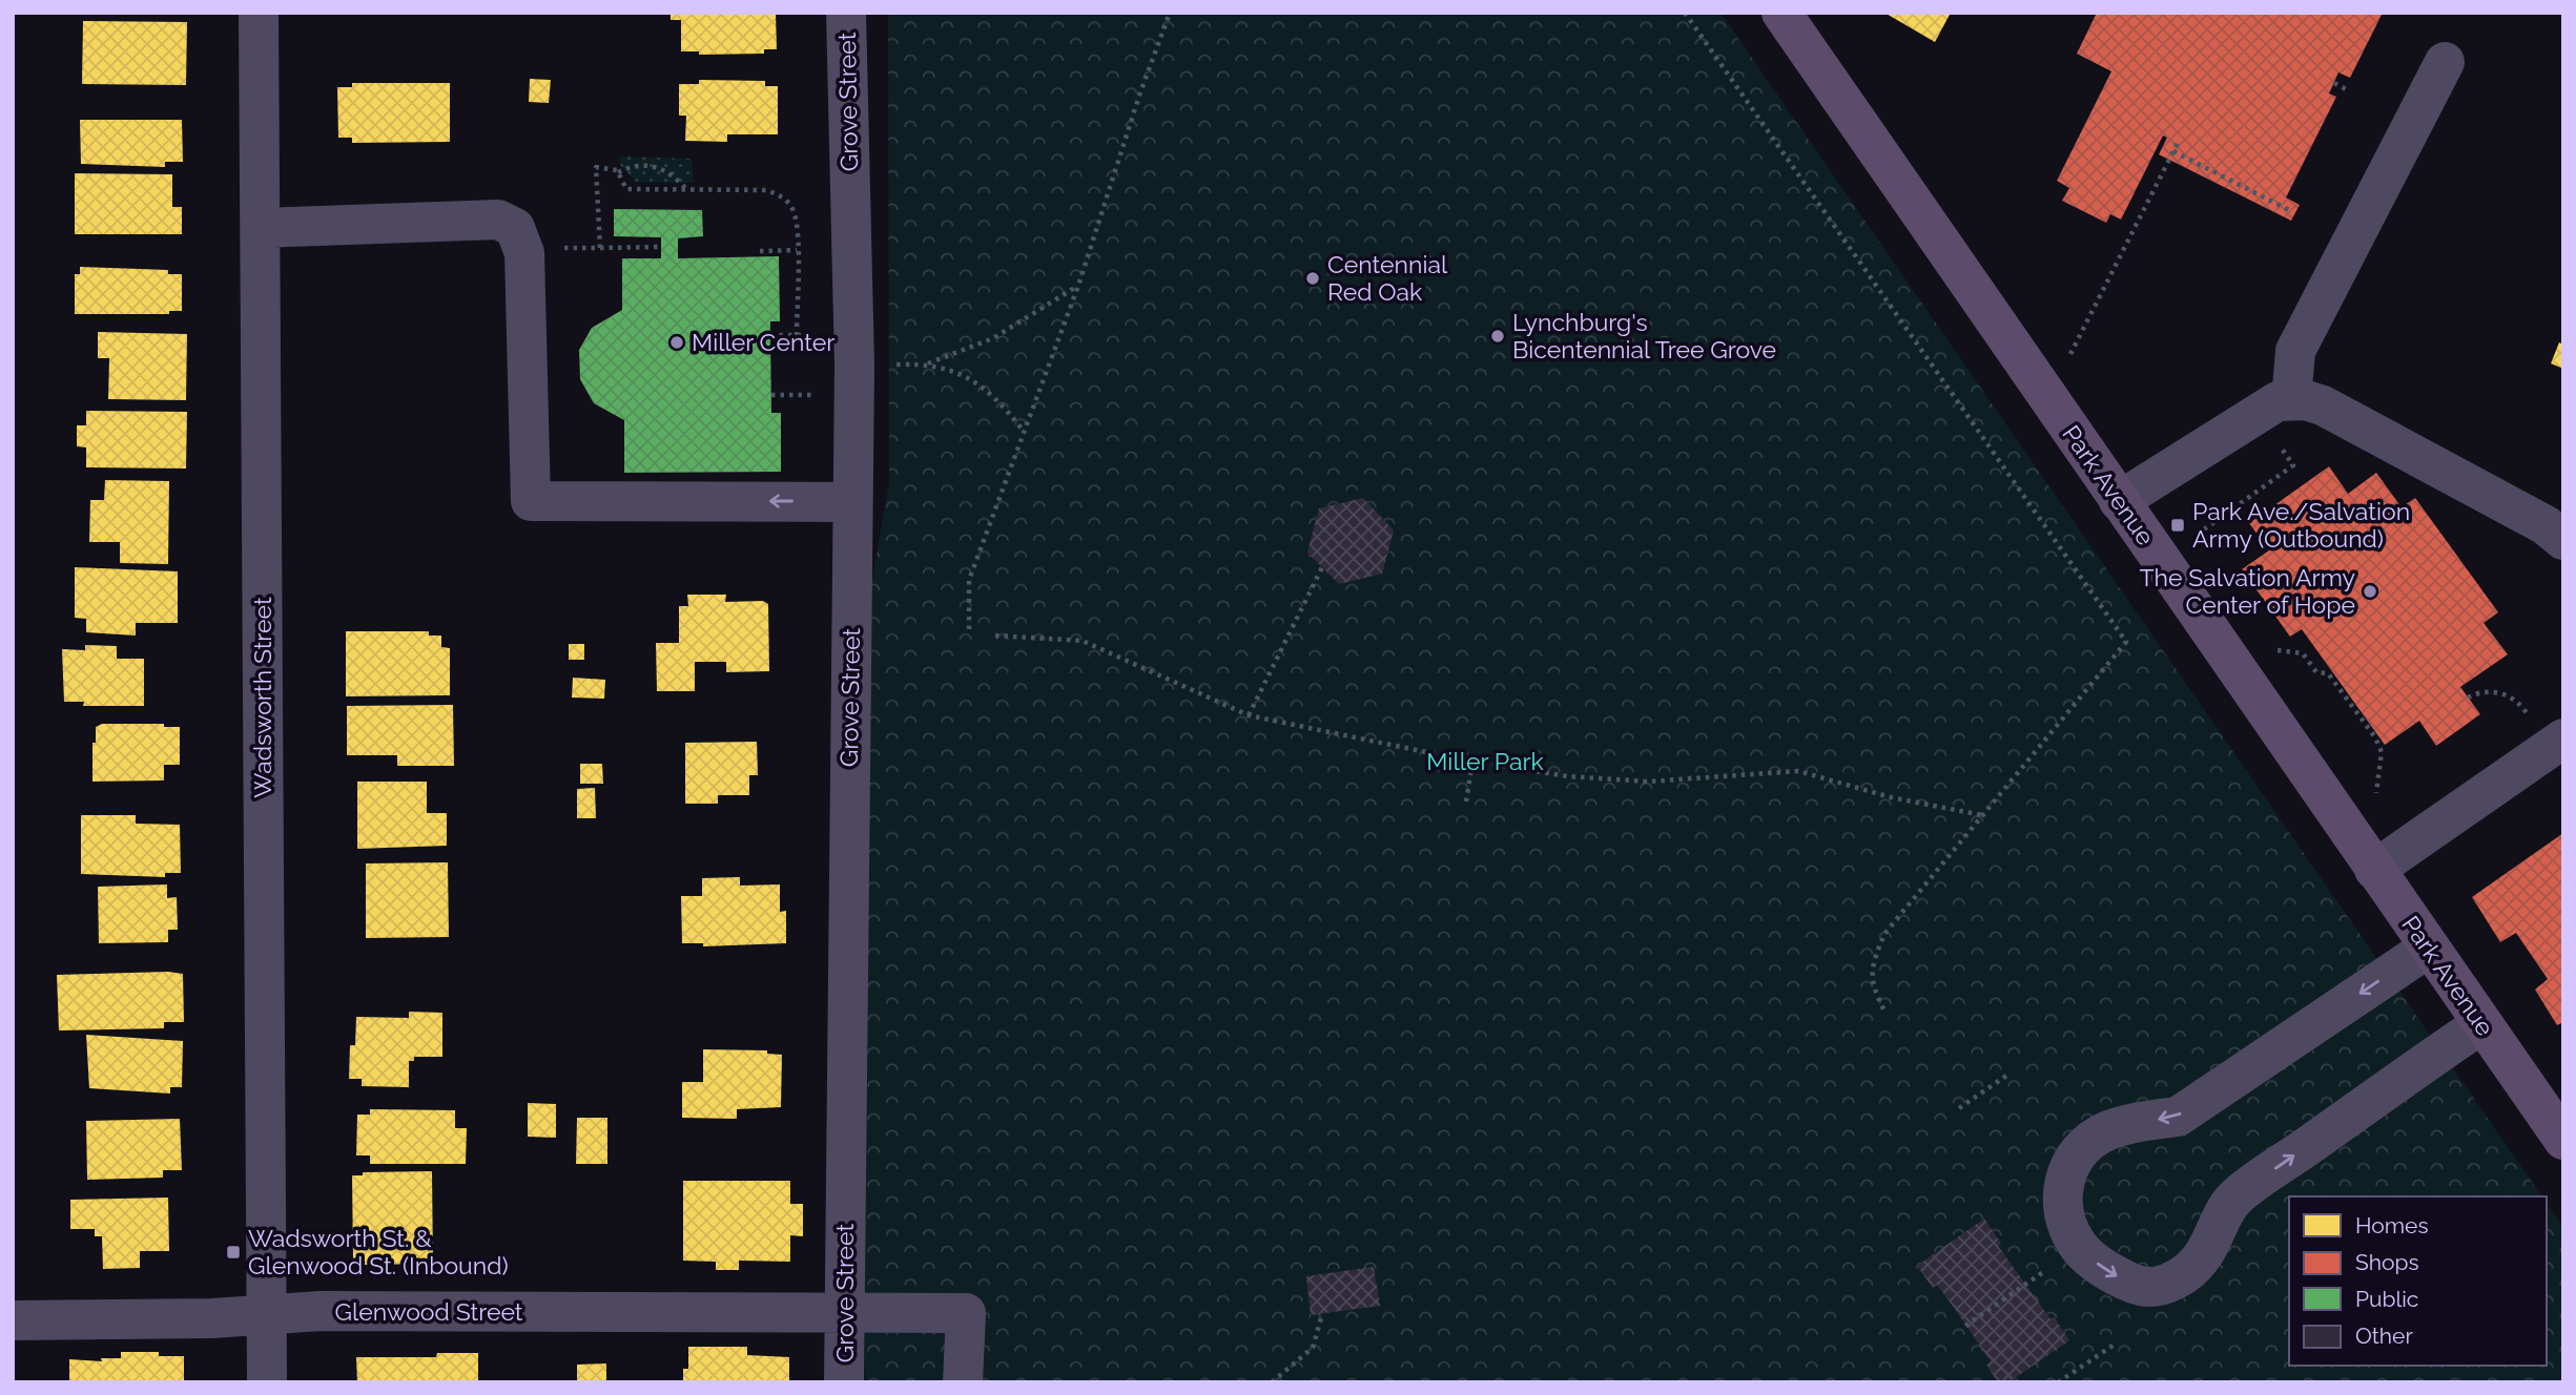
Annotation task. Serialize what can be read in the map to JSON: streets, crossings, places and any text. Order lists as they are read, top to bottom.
{
  "streets": {
    "main road": ["Park Avenue"],
    "street": ["Grove Street", "Wadsworth Street", "Glenwood Street"]
  },
  "crossings": [
    ["Grove Street", "Glenwood Street"],
    ["Wadsworth Street", "Glenwood Street"]
  ],
  "parks": ["Miller Park"],
  "places": {
    "other": [
      "Centennial Red Oak",
      "Lynchburg's Bicentennial Tree Grove",
      "Miller Center",
      "The Salvation Army Center of Hope"
    ],
    "transit": ["Park Ave./Salvation Army (Outbound)", "Wadsworth St. & Glenwood St. (Inbound)"]
  },
  "legend": [
    "Homes",
    "Shops",
    "Public",
    "Other"
  ]
}
